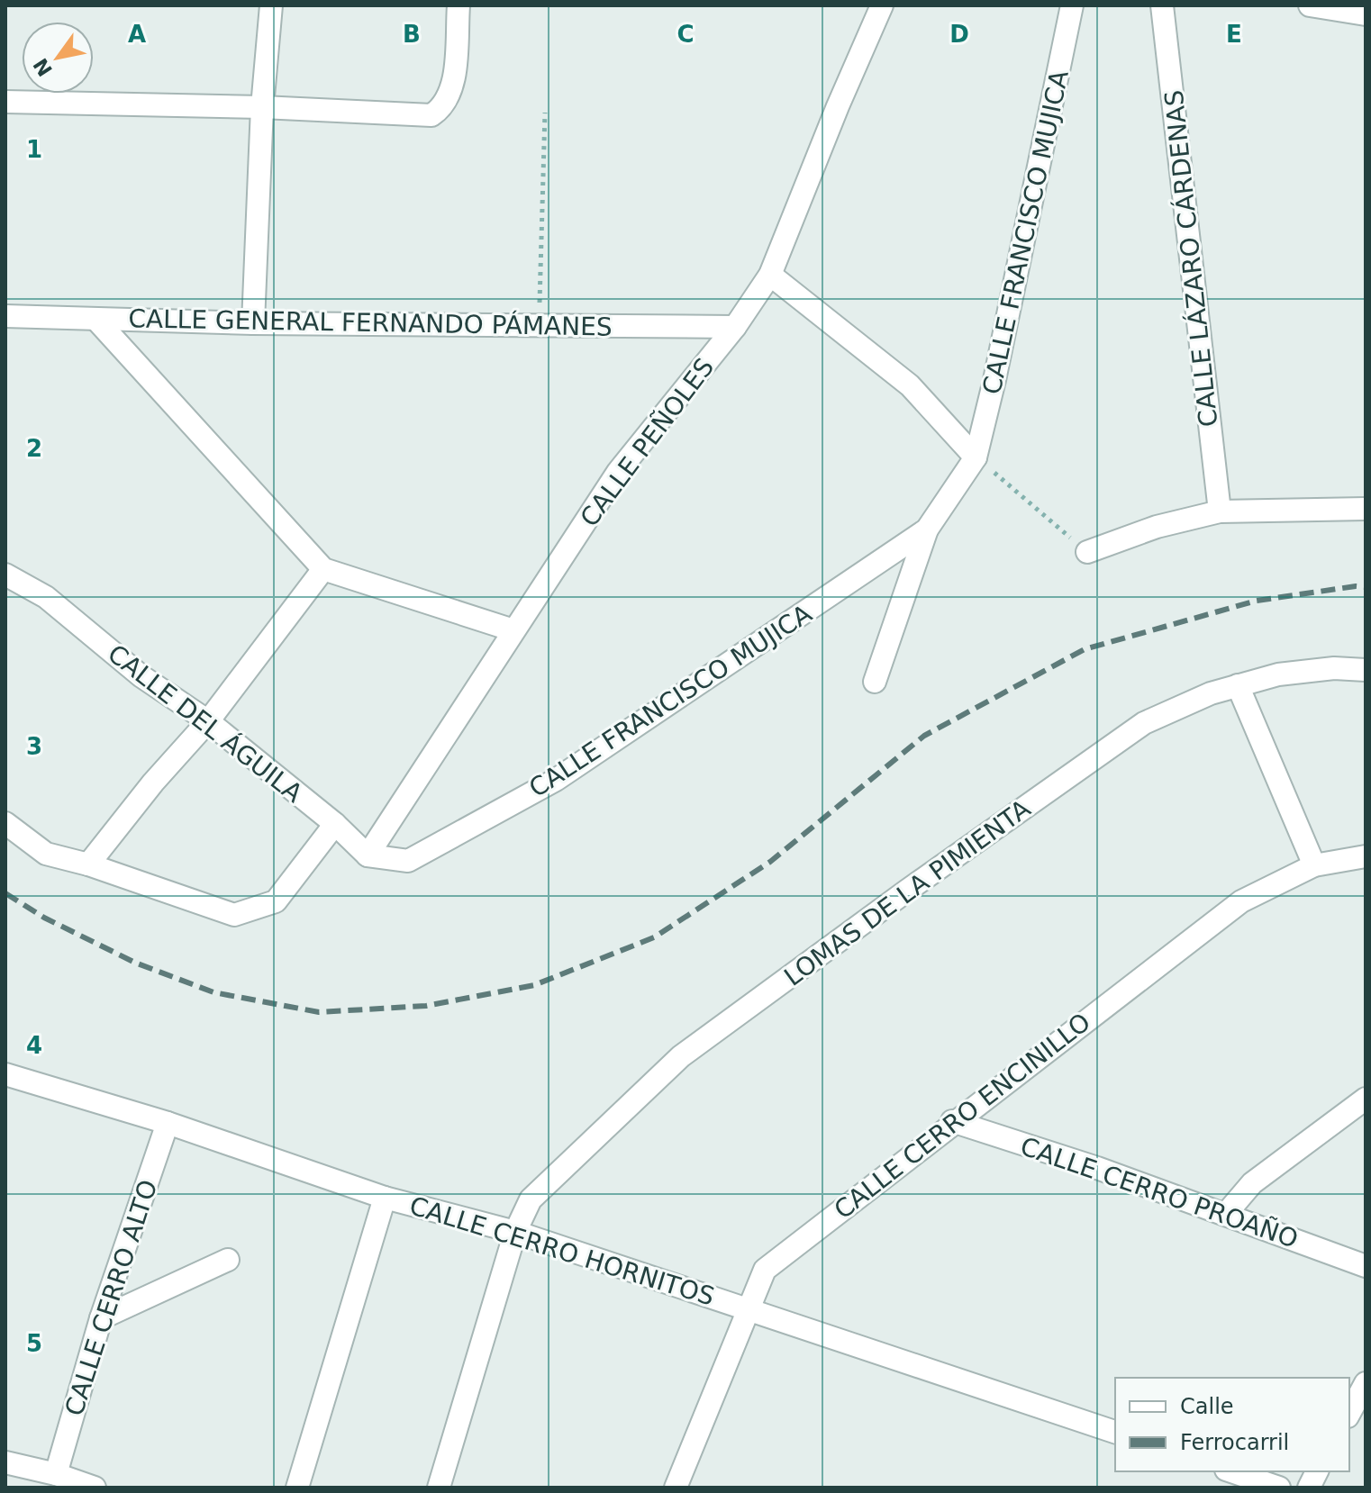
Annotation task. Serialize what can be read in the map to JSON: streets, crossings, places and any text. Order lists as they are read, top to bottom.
{
  "streets": {
    "street": [
      "CALLE FRANCISCO MUJICA",
      "CALLE LÁZARO CÁRDENAS",
      "CALLE GENERAL FERNANDO PÁMANES",
      "CALLE PEÑOLES",
      "CALLE DEL ÁGUILA",
      "LOMAS DE LA PIMIENTA",
      "CALLE CERRO ENCINILLO",
      "CALLE CERRO PROAÑO",
      "CALLE CERRO HORNITOS",
      "CALLE CERRO ALTO"
    ]
  },
  "crossings": [
    ["CALLE FRANCISCO MUJICA", "CALLE PEÑOLES"],
    ["CALLE FRANCISCO MUJICA", "CALLE DEL ÁGUILA"],
    ["CALLE GENERAL FERNANDO PÁMANES", "CALLE PEÑOLES"],
    ["CALLE PEÑOLES", "CALLE DEL ÁGUILA"],
    ["LOMAS DE LA PIMIENTA", "CALLE CERRO HORNITOS"],
    ["CALLE CERRO ENCINILLO", "CALLE CERRO PROAÑO"],
    ["CALLE CERRO ENCINILLO", "CALLE CERRO HORNITOS"],
    ["CALLE CERRO HORNITOS", "CALLE CERRO ALTO"]
  ],
  "legend": ["Calle", "Ferrocarril"],
  "north": "bottom left",
  "grid": {
    "columns": [
      "A",
      "B",
      "C",
      "D",
      "E"
    ],
    "rows": [
      "1",
      "2",
      "3",
      "4",
      "5"
    ]
  }
}
